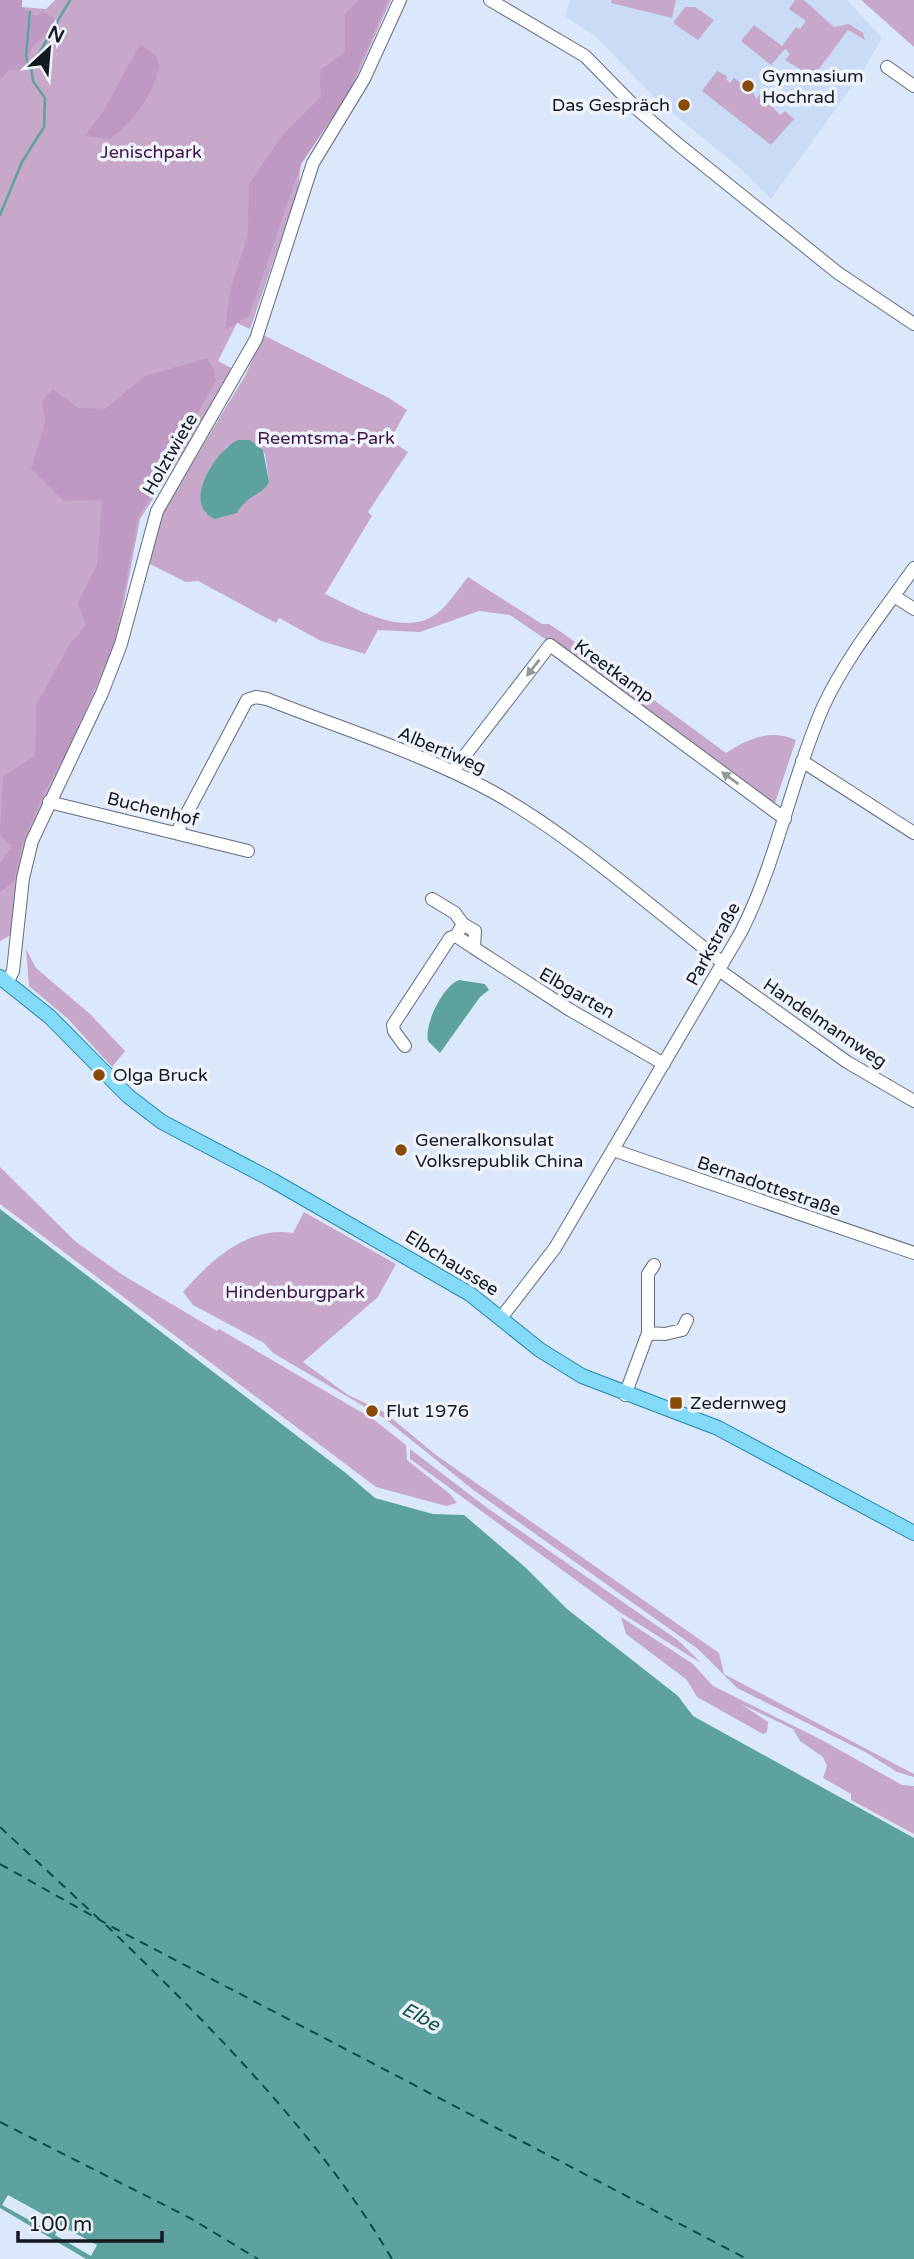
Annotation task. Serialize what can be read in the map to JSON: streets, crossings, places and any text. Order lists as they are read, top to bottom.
{
  "streets": {
    "main road": ["Elbchaussee"],
    "street": [
      "Holztwiete",
      "Kreetkamp",
      "Albertiweg",
      "Buchenhof",
      "Parkstraße",
      "Elbgarten",
      "Handelmannweg",
      "Bernadottestraße"
    ]
  },
  "crossings": [
    ["Holztwiete", "Buchenhof"],
    ["Holztwiete", "Elbchaussee"],
    ["Kreetkamp", "Albertiweg"],
    ["Kreetkamp", "Parkstraße"],
    ["Albertiweg", "Buchenhof"],
    ["Albertiweg", "Parkstraße"],
    ["Albertiweg", "Handelmannweg"],
    ["Parkstraße", "Elbgarten"],
    ["Parkstraße", "Handelmannweg"],
    ["Parkstraße", "Bernadottestraße"],
    ["Parkstraße", "Elbchaussee"]
  ],
  "water": ["Elbe"],
  "parks": ["Jenischpark", "Reemtsma-Park", "Hindenburgpark"],
  "places": {
    "other": [
      "Gymnasium Hochrad",
      "Das Gespräch",
      "Olga Bruck",
      "Generalkonsulat Volksrepublik China",
      "Flut 1976"
    ],
    "transit": ["Zedernweg"]
  },
  "scale_bar": "100 m",
  "north": "top right"
}
